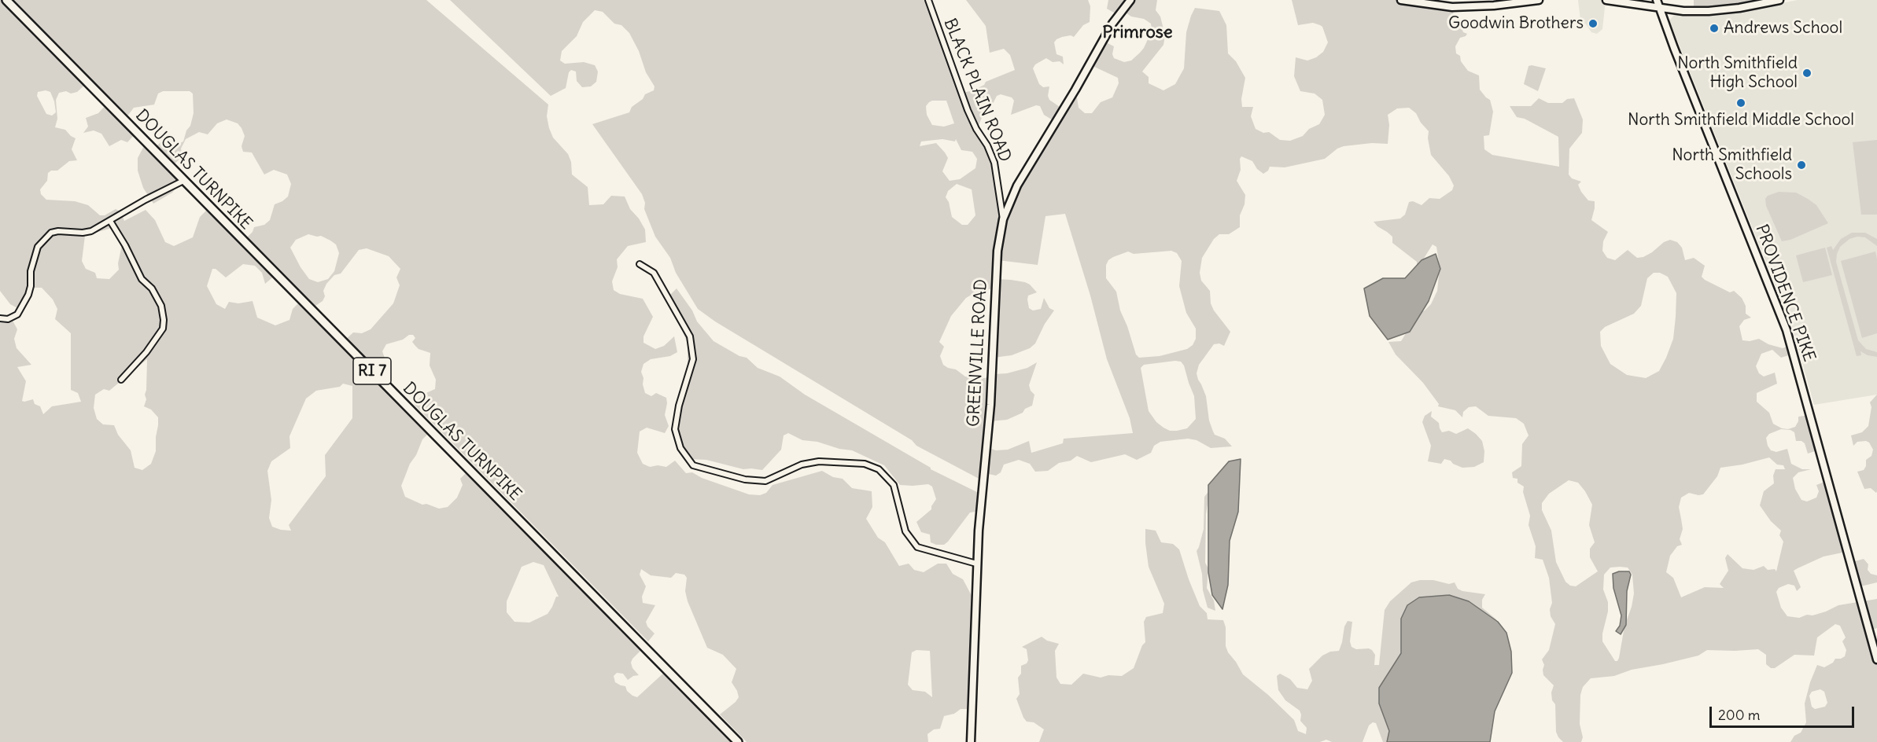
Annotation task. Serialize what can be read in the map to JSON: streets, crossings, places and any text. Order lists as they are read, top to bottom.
{
  "streets": {
    "main road": [
      "DOUGLAS TURNPIKE",
      "PROVIDENCE PIKE",
      "GREENVILLE ROAD",
      "RI 7"
    ],
    "street": ["BLACK PLAIN ROAD"]
  },
  "crossings": [
    ["BLACK PLAIN ROAD", "GREENVILLE ROAD"]
  ],
  "districts": ["Primrose"],
  "places": [
    "Goodwin Brothers",
    "Andrews School",
    "North Smithfield High School",
    "North Smithfield Middle School",
    "North Smithfield Schools"
  ],
  "scale_bar": "200 m"
}
